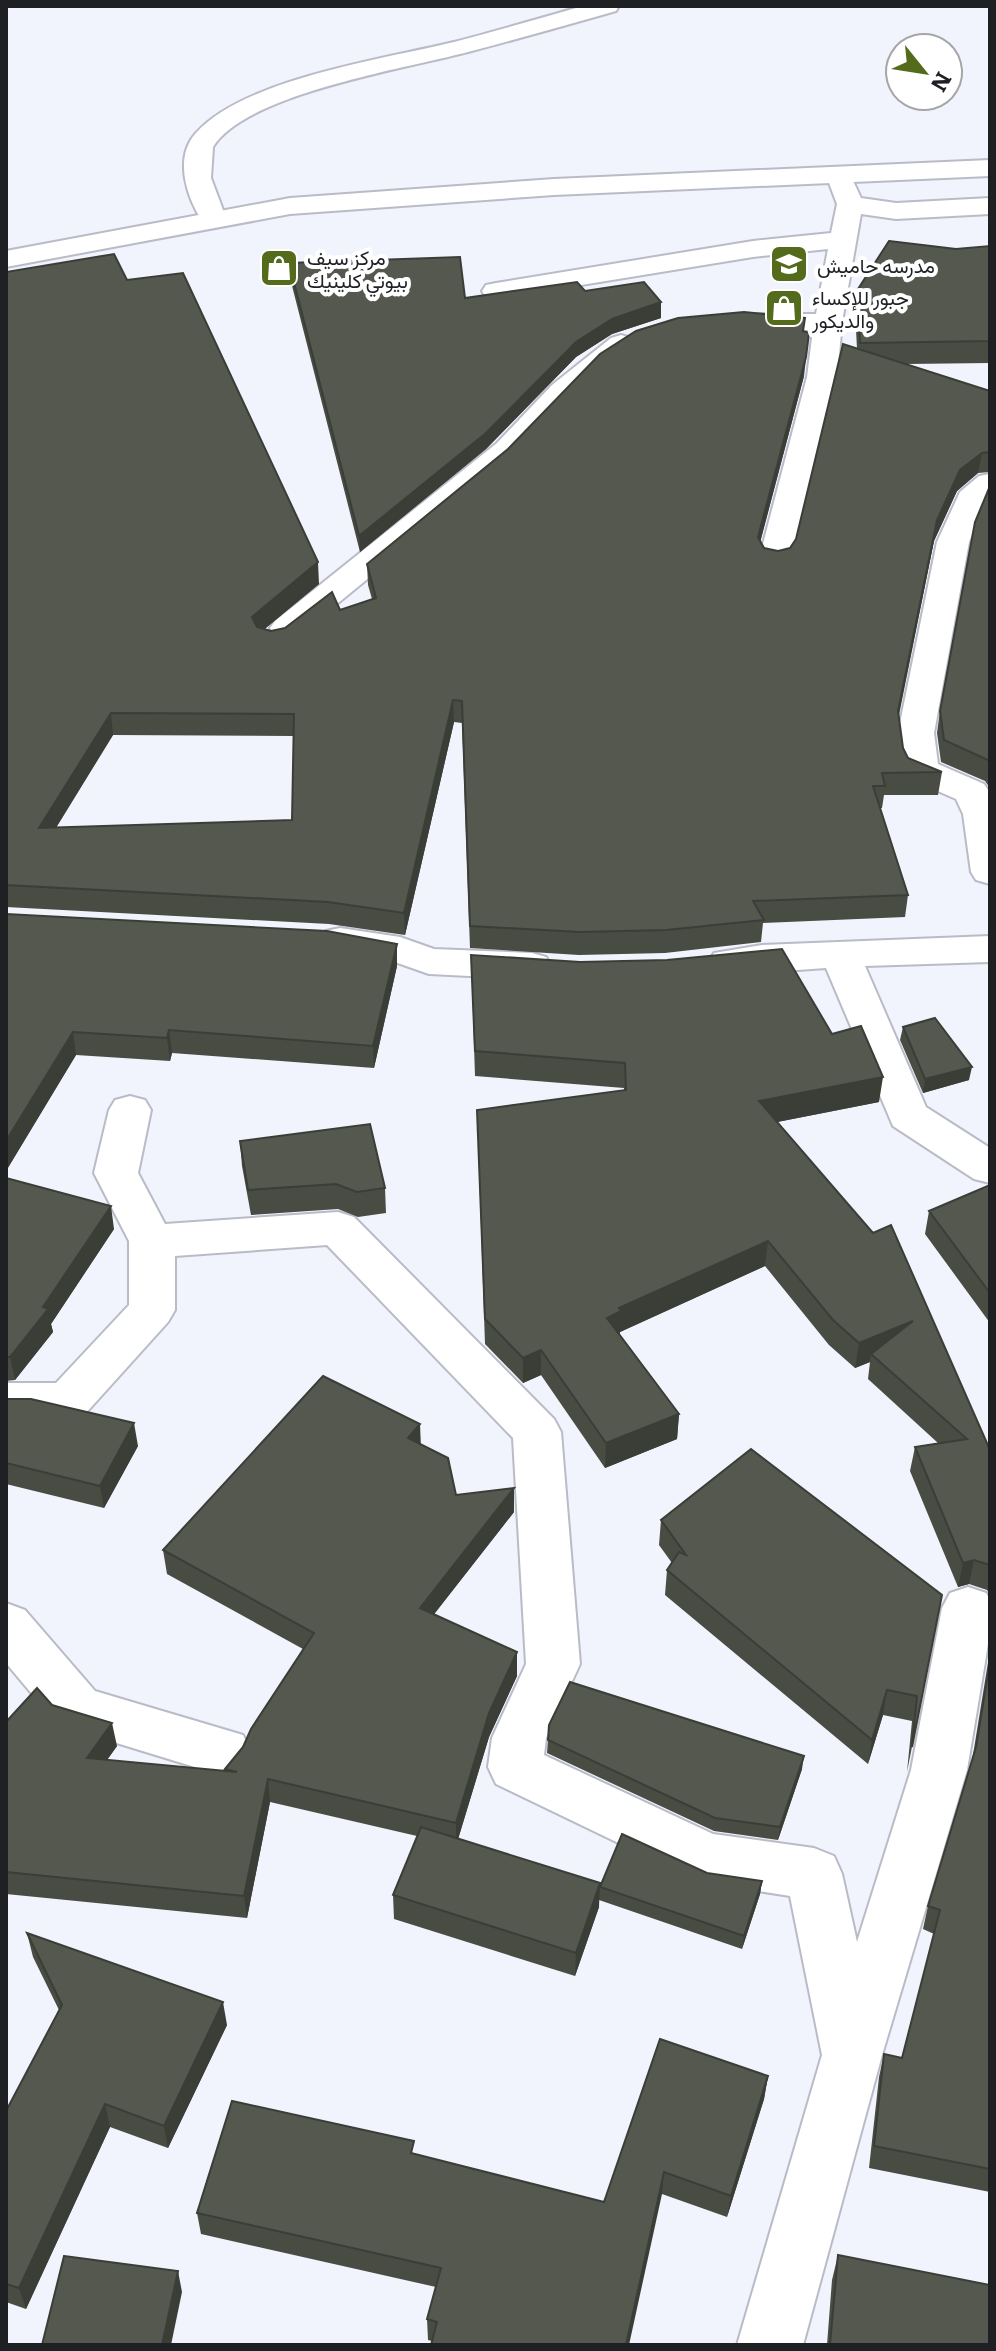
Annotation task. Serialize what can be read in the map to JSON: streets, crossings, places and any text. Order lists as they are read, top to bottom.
{
  "places": {
    "school or university": ["مدرسه حاميش"],
    "shop": ["مركز سيف بيوتي كلينيك", "جبور للإكساء والديكور"]
  },
  "north": "bottom right"
}
